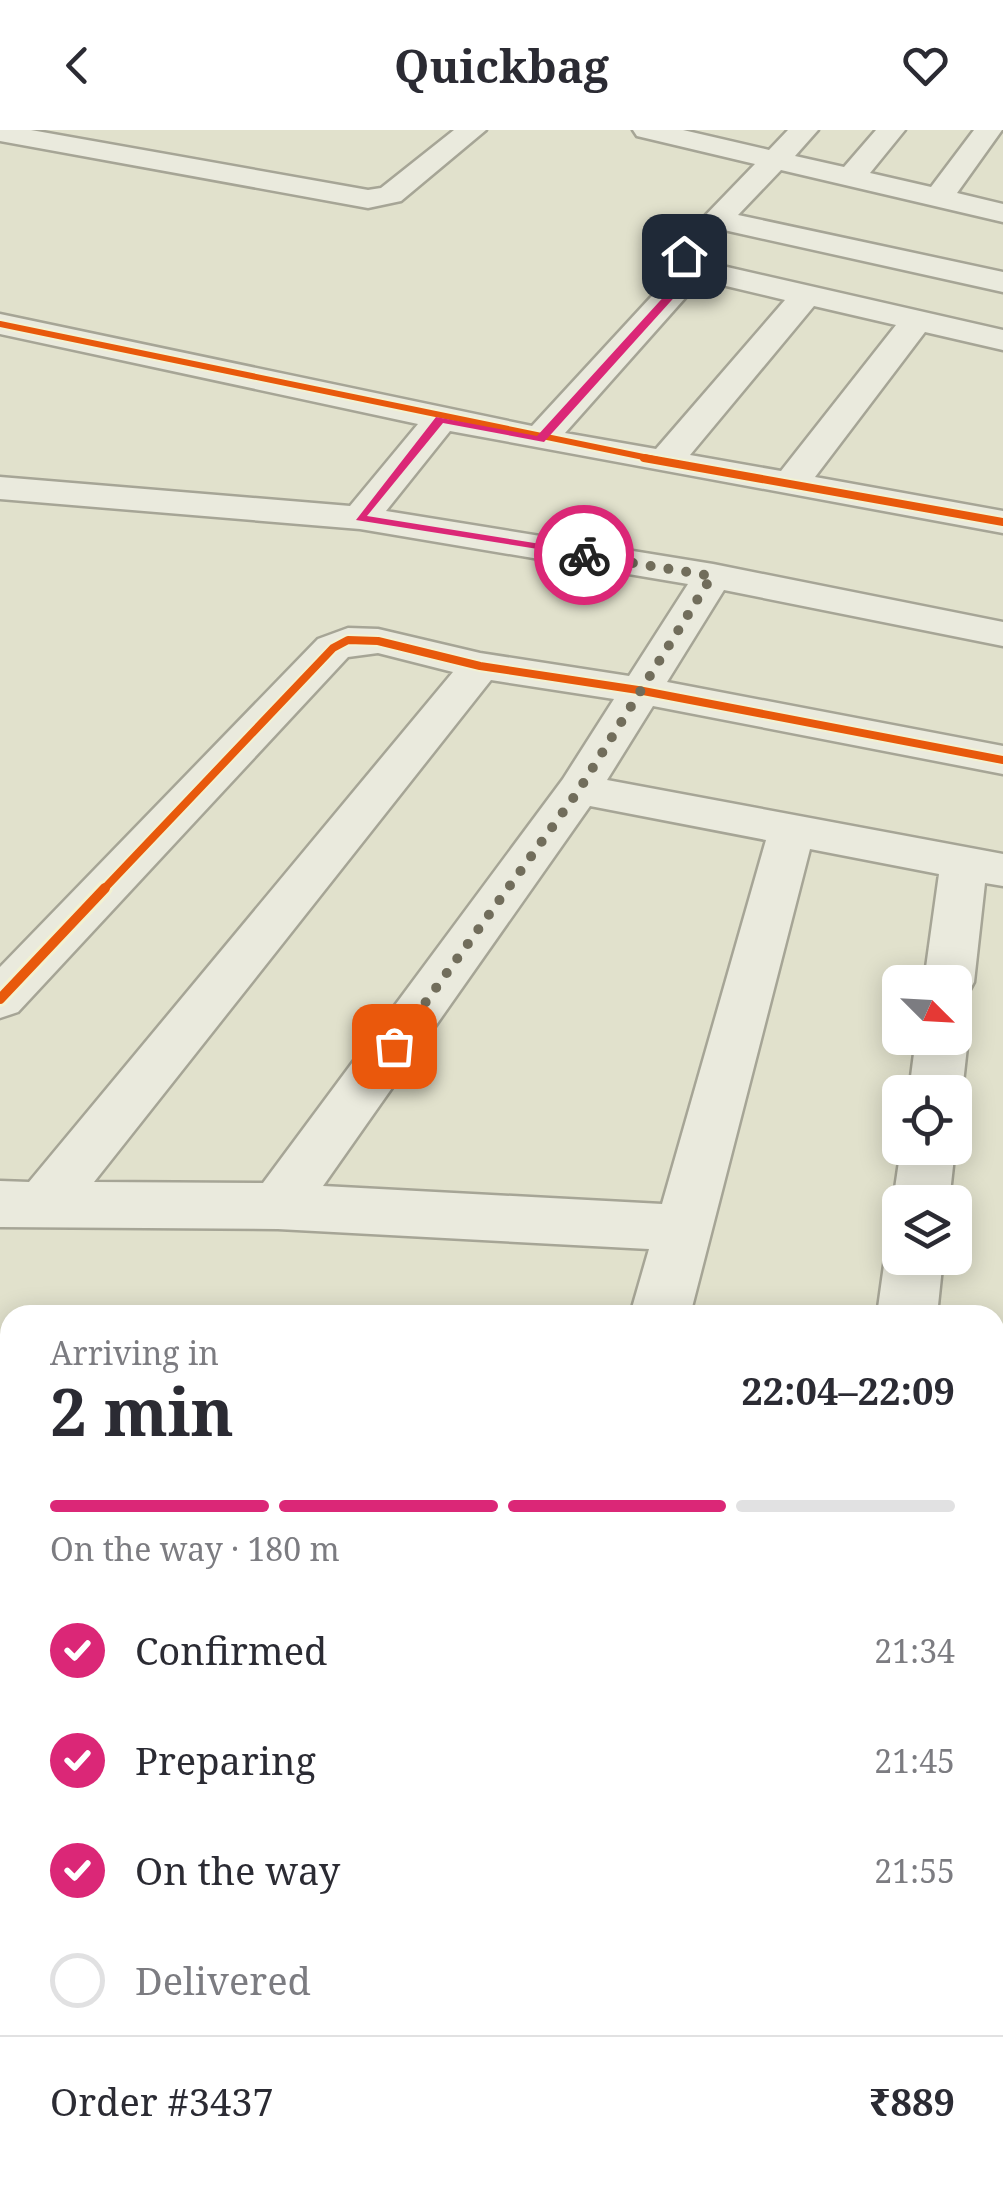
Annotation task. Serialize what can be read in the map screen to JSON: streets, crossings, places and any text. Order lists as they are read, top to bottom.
{
  "north": "bottom right",
  "page": {
    "header": "Quickbag",
    "heading": ["2 min", "Arriving in", "22:04–22:09"],
    "panel": ["Order #3437", "₹889"],
    "bar": "On the way · 180 m",
    "list": [
      ["Confirmed", "21:34"],
      ["Preparing", "21:45"],
      ["On the way", "21:55"],
      "Delivered"
    ]
  }
}
